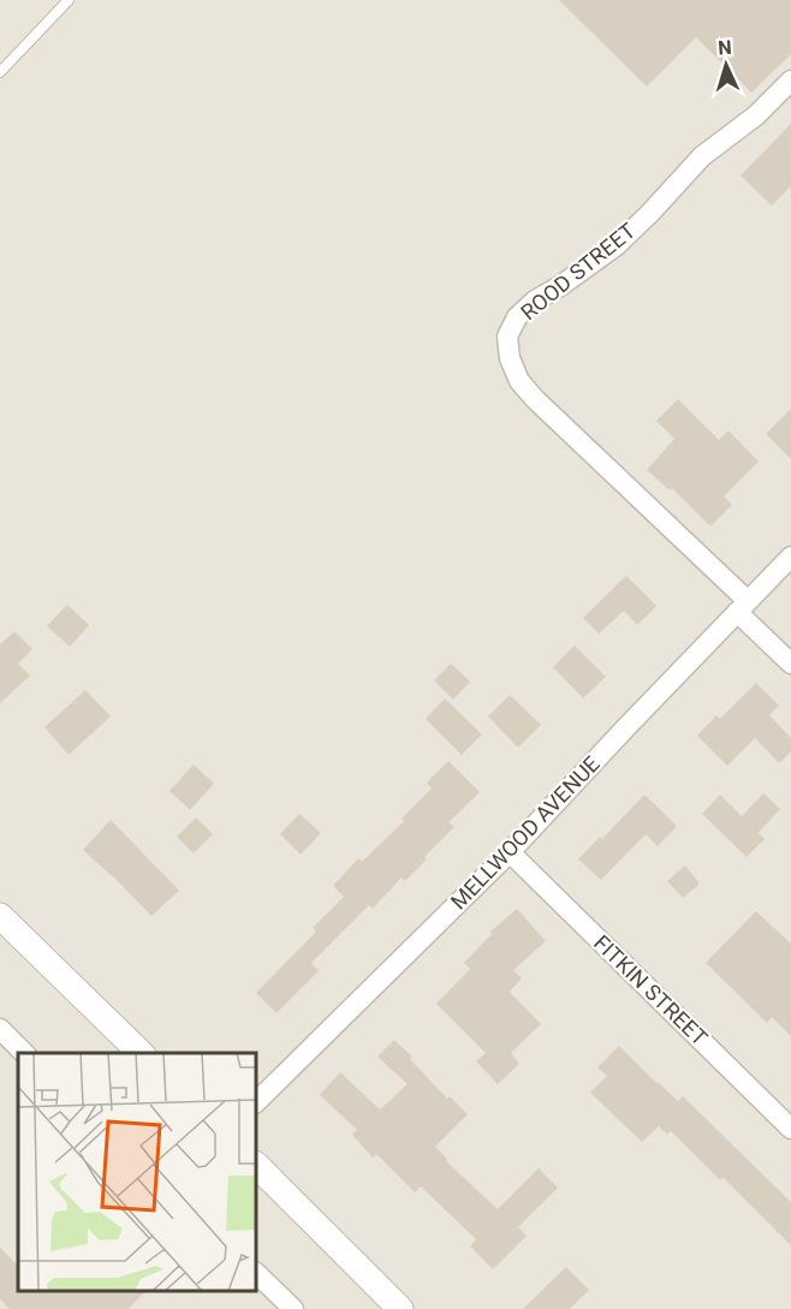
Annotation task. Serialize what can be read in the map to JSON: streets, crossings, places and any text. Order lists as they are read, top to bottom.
{
  "streets": {
    "street": ["ROOD STREET", "MELLWOOD AVENUE", "FITKIN STREET"]
  },
  "crossings": [
    ["ROOD STREET", "MELLWOOD AVENUE"],
    ["MELLWOOD AVENUE", "FITKIN STREET"]
  ],
  "north": "top"
}
